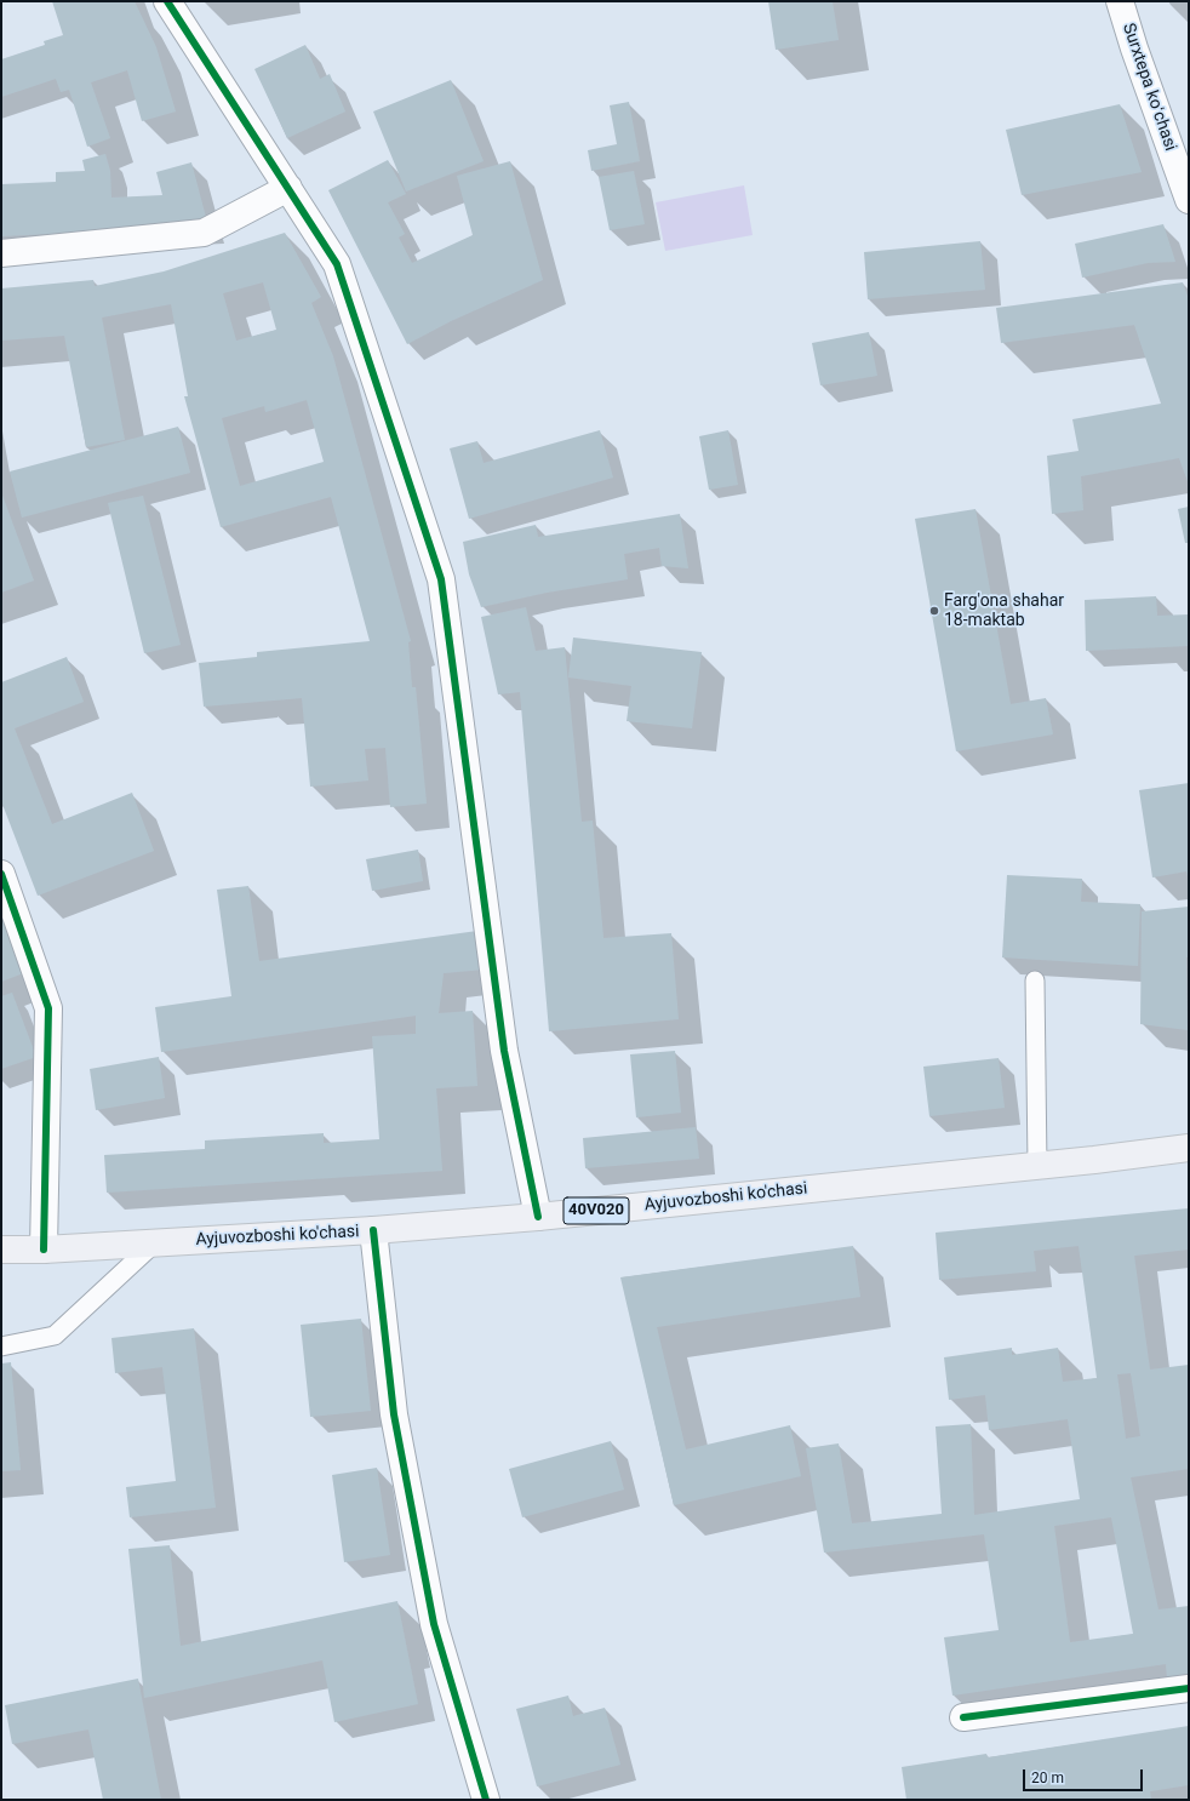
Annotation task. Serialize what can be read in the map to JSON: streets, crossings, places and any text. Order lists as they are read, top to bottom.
{
  "streets": {
    "main road": ["Ayjuvozboshi ko'chasi", "40V020"],
    "street": ["Surxtepa koʻchasi"]
  },
  "places": ["Farg'ona shahar 18-maktab"],
  "scale_bar": "20 m"
}
